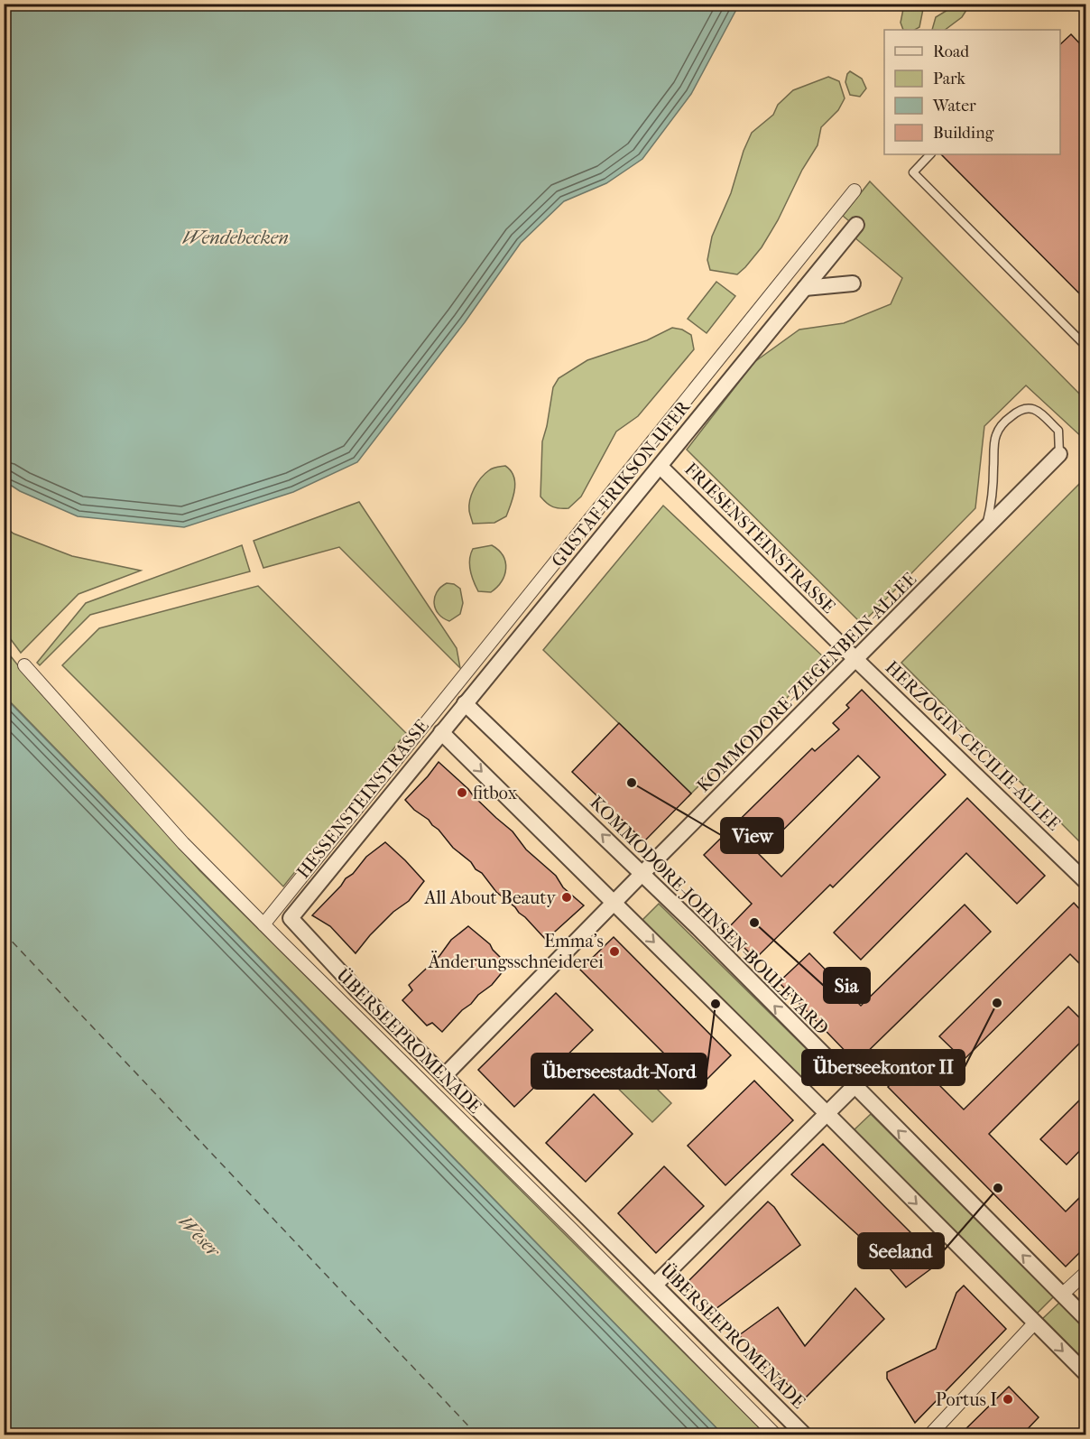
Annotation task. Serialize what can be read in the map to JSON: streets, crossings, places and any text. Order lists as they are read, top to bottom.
{
  "streets": {
    "street": [
      "GUSTAF-ERIKSON-UFER",
      "FRIESENSTEINSTRASSE",
      "KOMMODORE-ZIEGENBEIN-ALLEE",
      "HERZOGIN-CECILIE-ALLEE",
      "HESSENSTEINSTRASSE",
      "KOMMODORE-JOHNSEN-BOULEVARD",
      "ÜBERSEEPROMENADE"
    ]
  },
  "crossings": [
    ["GUSTAF-ERIKSON-UFER", "FRIESENSTEINSTRASSE"],
    ["GUSTAF-ERIKSON-UFER", "HESSENSTEINSTRASSE"],
    ["GUSTAF-ERIKSON-UFER", "KOMMODORE-JOHNSEN-BOULEVARD"],
    ["FRIESENSTEINSTRASSE", "KOMMODORE-ZIEGENBEIN-ALLEE"],
    ["FRIESENSTEINSTRASSE", "HERZOGIN-CECILIE-ALLEE"],
    ["KOMMODORE-ZIEGENBEIN-ALLEE", "HERZOGIN-CECILIE-ALLEE"],
    ["KOMMODORE-ZIEGENBEIN-ALLEE", "KOMMODORE-JOHNSEN-BOULEVARD"],
    ["KOMMODORE-ZIEGENBEIN-ALLEE", "ÜBERSEEPROMENADE"],
    ["HESSENSTEINSTRASSE", "KOMMODORE-JOHNSEN-BOULEVARD"],
    ["HESSENSTEINSTRASSE", "ÜBERSEEPROMENADE"]
  ],
  "water": ["Wendebecken", "Weser"],
  "places": [
    "View",
    "fitbox",
    "All About Beauty",
    "Sia",
    "Emma’s Änderungsschneiderei",
    "Überseekontor II",
    "Überseestadt-Nord",
    "Seeland",
    "Portus I"
  ],
  "legend": [
    "Road",
    "Park",
    "Water",
    "Building"
  ]
}
